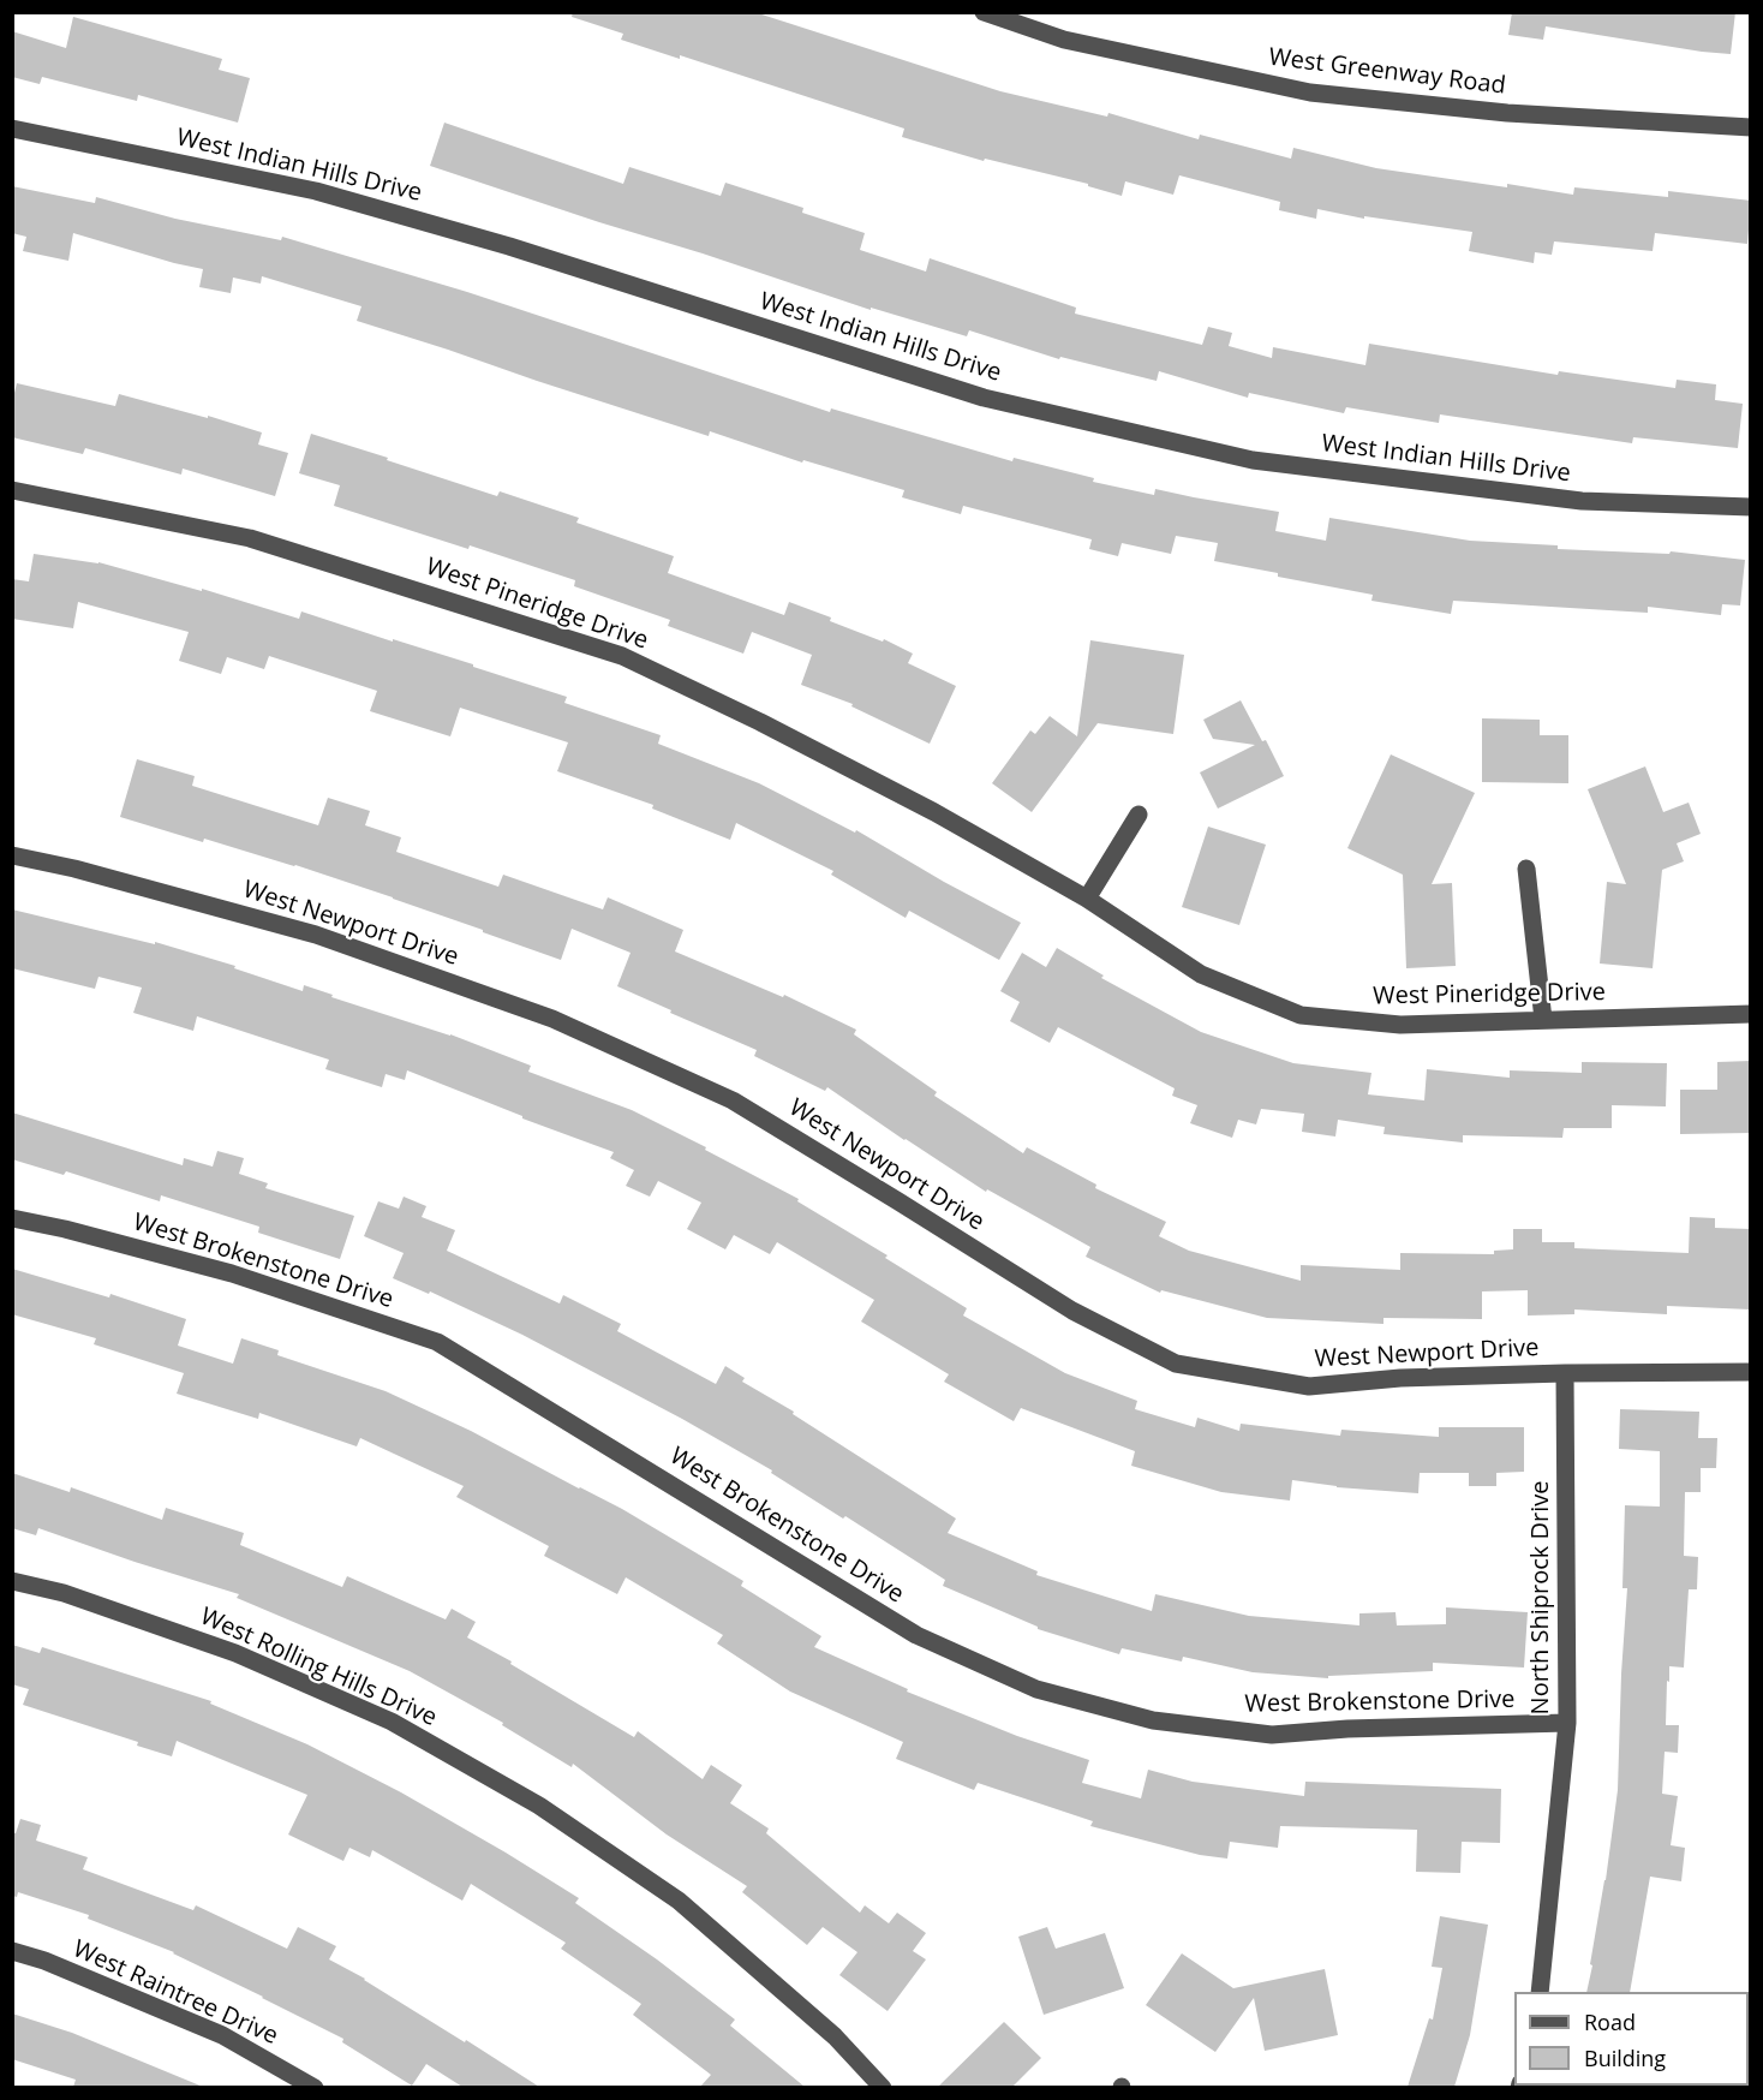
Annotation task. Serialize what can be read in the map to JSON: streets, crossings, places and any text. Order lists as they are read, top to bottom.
{
  "streets": {
    "street": [
      "West Greenway Road",
      "West Indian Hills Drive",
      "West Pineridge Drive",
      "West Newport Drive",
      "West Brokenstone Drive",
      "North Shiprock Drive",
      "West Rolling Hills Drive",
      "West Raintree Drive"
    ]
  },
  "crossings": [
    ["West Newport Drive", "North Shiprock Drive"],
    ["West Brokenstone Drive", "North Shiprock Drive"]
  ],
  "legend": ["Road", "Building"]
}
